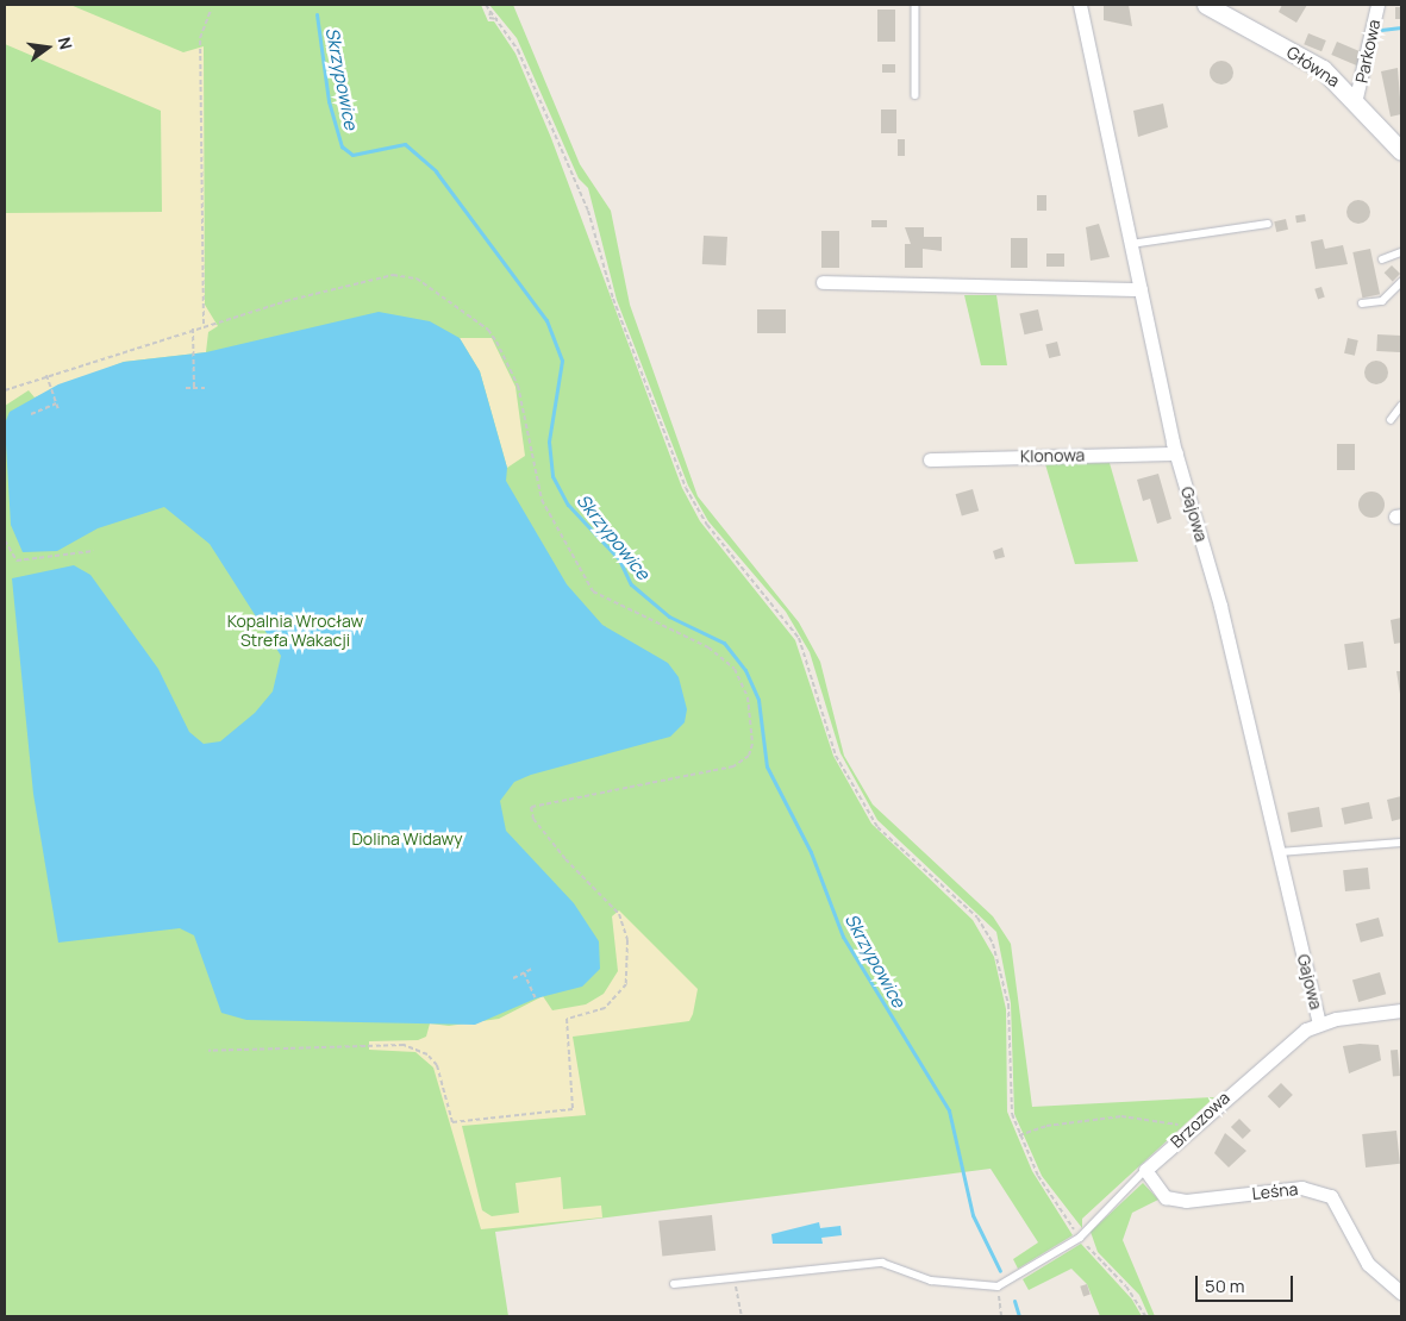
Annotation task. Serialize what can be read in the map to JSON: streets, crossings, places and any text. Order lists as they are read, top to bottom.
{
  "streets": {
    "street": [
      "Parkowa",
      "Główna",
      "Klonowa",
      "Gajowa",
      "Brzozowa",
      "Leśna"
    ]
  },
  "crossings": [
    ["Parkowa", "Główna"],
    ["Klonowa", "Gajowa"],
    ["Gajowa", "Brzozowa"],
    ["Brzozowa", "Leśna"]
  ],
  "water": ["Skrzypowice"],
  "parks": ["Kopalnia Wrocław Strefa Wakacji", "Dolina Widawy"],
  "scale_bar": "50 m",
  "north": "right"
}
